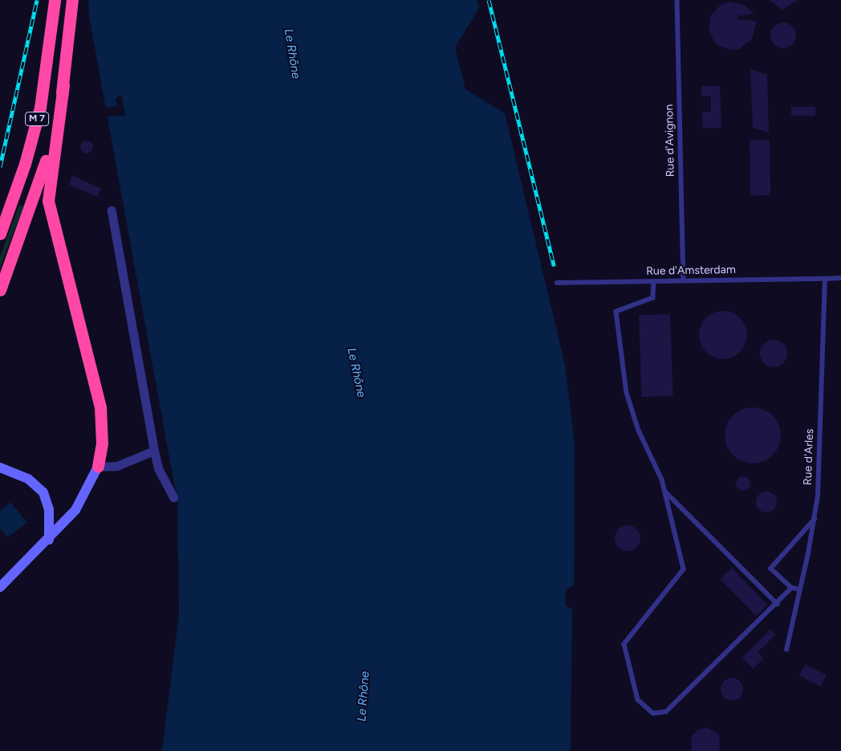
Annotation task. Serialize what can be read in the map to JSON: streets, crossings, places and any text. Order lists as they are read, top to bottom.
{
  "streets": {
    "highway": ["M 7"],
    "lane": ["Rue d'Avignon", "Rue d'Amsterdam", "Rue d'Arles"]
  },
  "crossings": [
    ["Rue d'Avignon", "Rue d'Amsterdam"],
    ["Rue d'Amsterdam", "Rue d'Arles"]
  ],
  "water": ["Le Rhône"]
}
